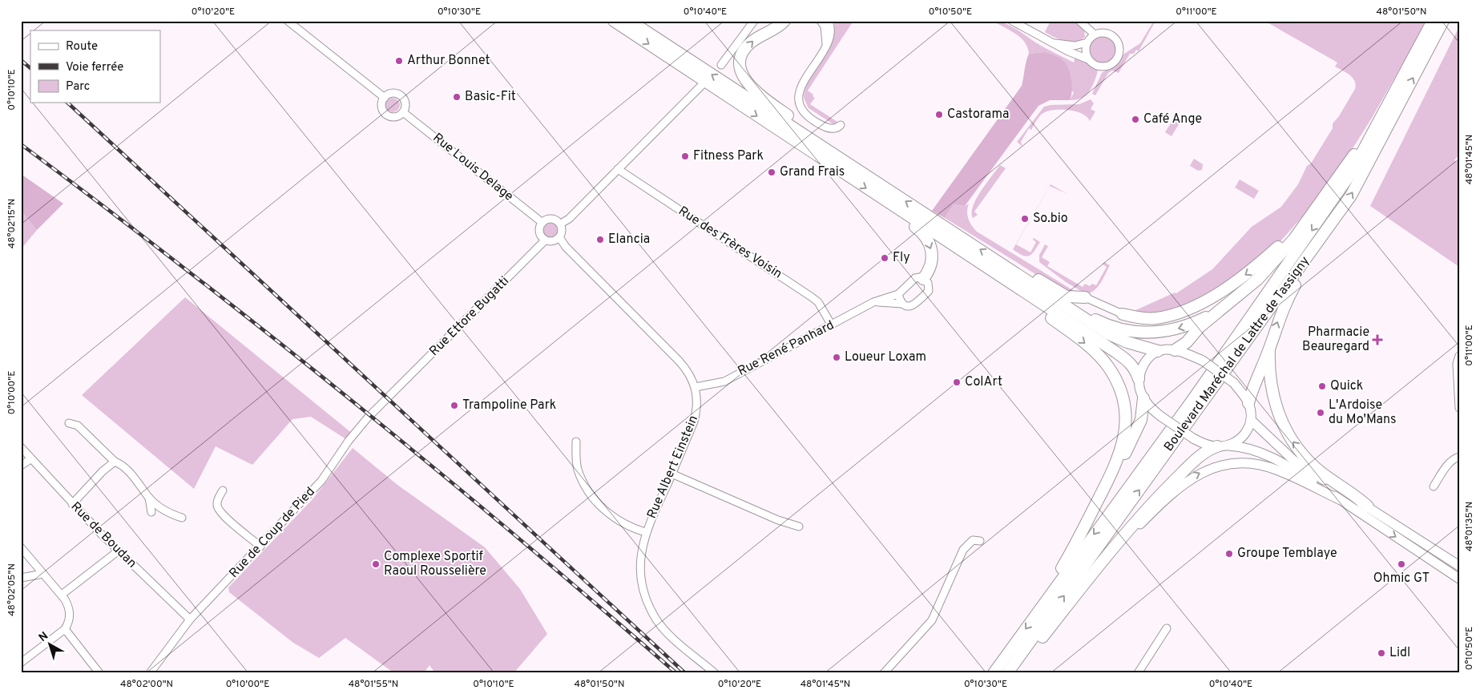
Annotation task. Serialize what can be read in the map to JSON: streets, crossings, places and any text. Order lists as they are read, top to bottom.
{
  "streets": {
    "highway": ["Boulevard Maréchal de Lattre de Tassigny"],
    "street": [
      "Rue Louis Delage",
      "Rue des Frères Voisin",
      "Rue Ettore Bugatti",
      "Rue René Panhard",
      "Rue Albert Einstein",
      "Rue de Coup de Pied",
      "Rue de Boudan"
    ]
  },
  "crossings": [
    ["Rue Louis Delage", "Rue Ettore Bugatti"],
    ["Rue Louis Delage", "Rue Albert Einstein"],
    ["Rue des Frères Voisin", "Rue René Panhard"],
    ["Rue Ettore Bugatti", "Rue Albert Einstein"],
    ["Rue Ettore Bugatti", "Rue de Coup de Pied"],
    ["Rue René Panhard", "Rue Albert Einstein"],
    ["Rue de Coup de Pied", "Rue de Boudan"]
  ],
  "places": {
    "other": [
      "Arthur Bonnet",
      "Basic-Fit",
      "Castorama",
      "Café Ange",
      "Fitness Park",
      "Grand Frais",
      "So.bio",
      "Elancia",
      "Fly",
      "Loueur Loxam",
      "ColArt",
      "Quick",
      "Trampoline Park",
      "L'Ardoise du Mo'Mans",
      "Groupe Temblaye",
      "Complexe Sportif Raoul Rousselière",
      "Ohmic GT",
      "Lidl"
    ],
    "health": ["Pharmacie Beauregard"]
  },
  "legend": ["Route", "Voie ferrée", "Parc"],
  "north": "top left",
  "coordinates": [
    "0°10'20\"E",
    "0°10'30\"E",
    "0°10'40\"E",
    "0°10'50\"E",
    "0°11'00\"E",
    "48°01'50\"N",
    "0°10'10\"E",
    "48°01'45\"N",
    "48°02'15\"N",
    "0°10'00\"E",
    "48°01'35\"N",
    "48°02'05\"N",
    "48°02'00\"N",
    "48°01'55\"N"
  ]
}
